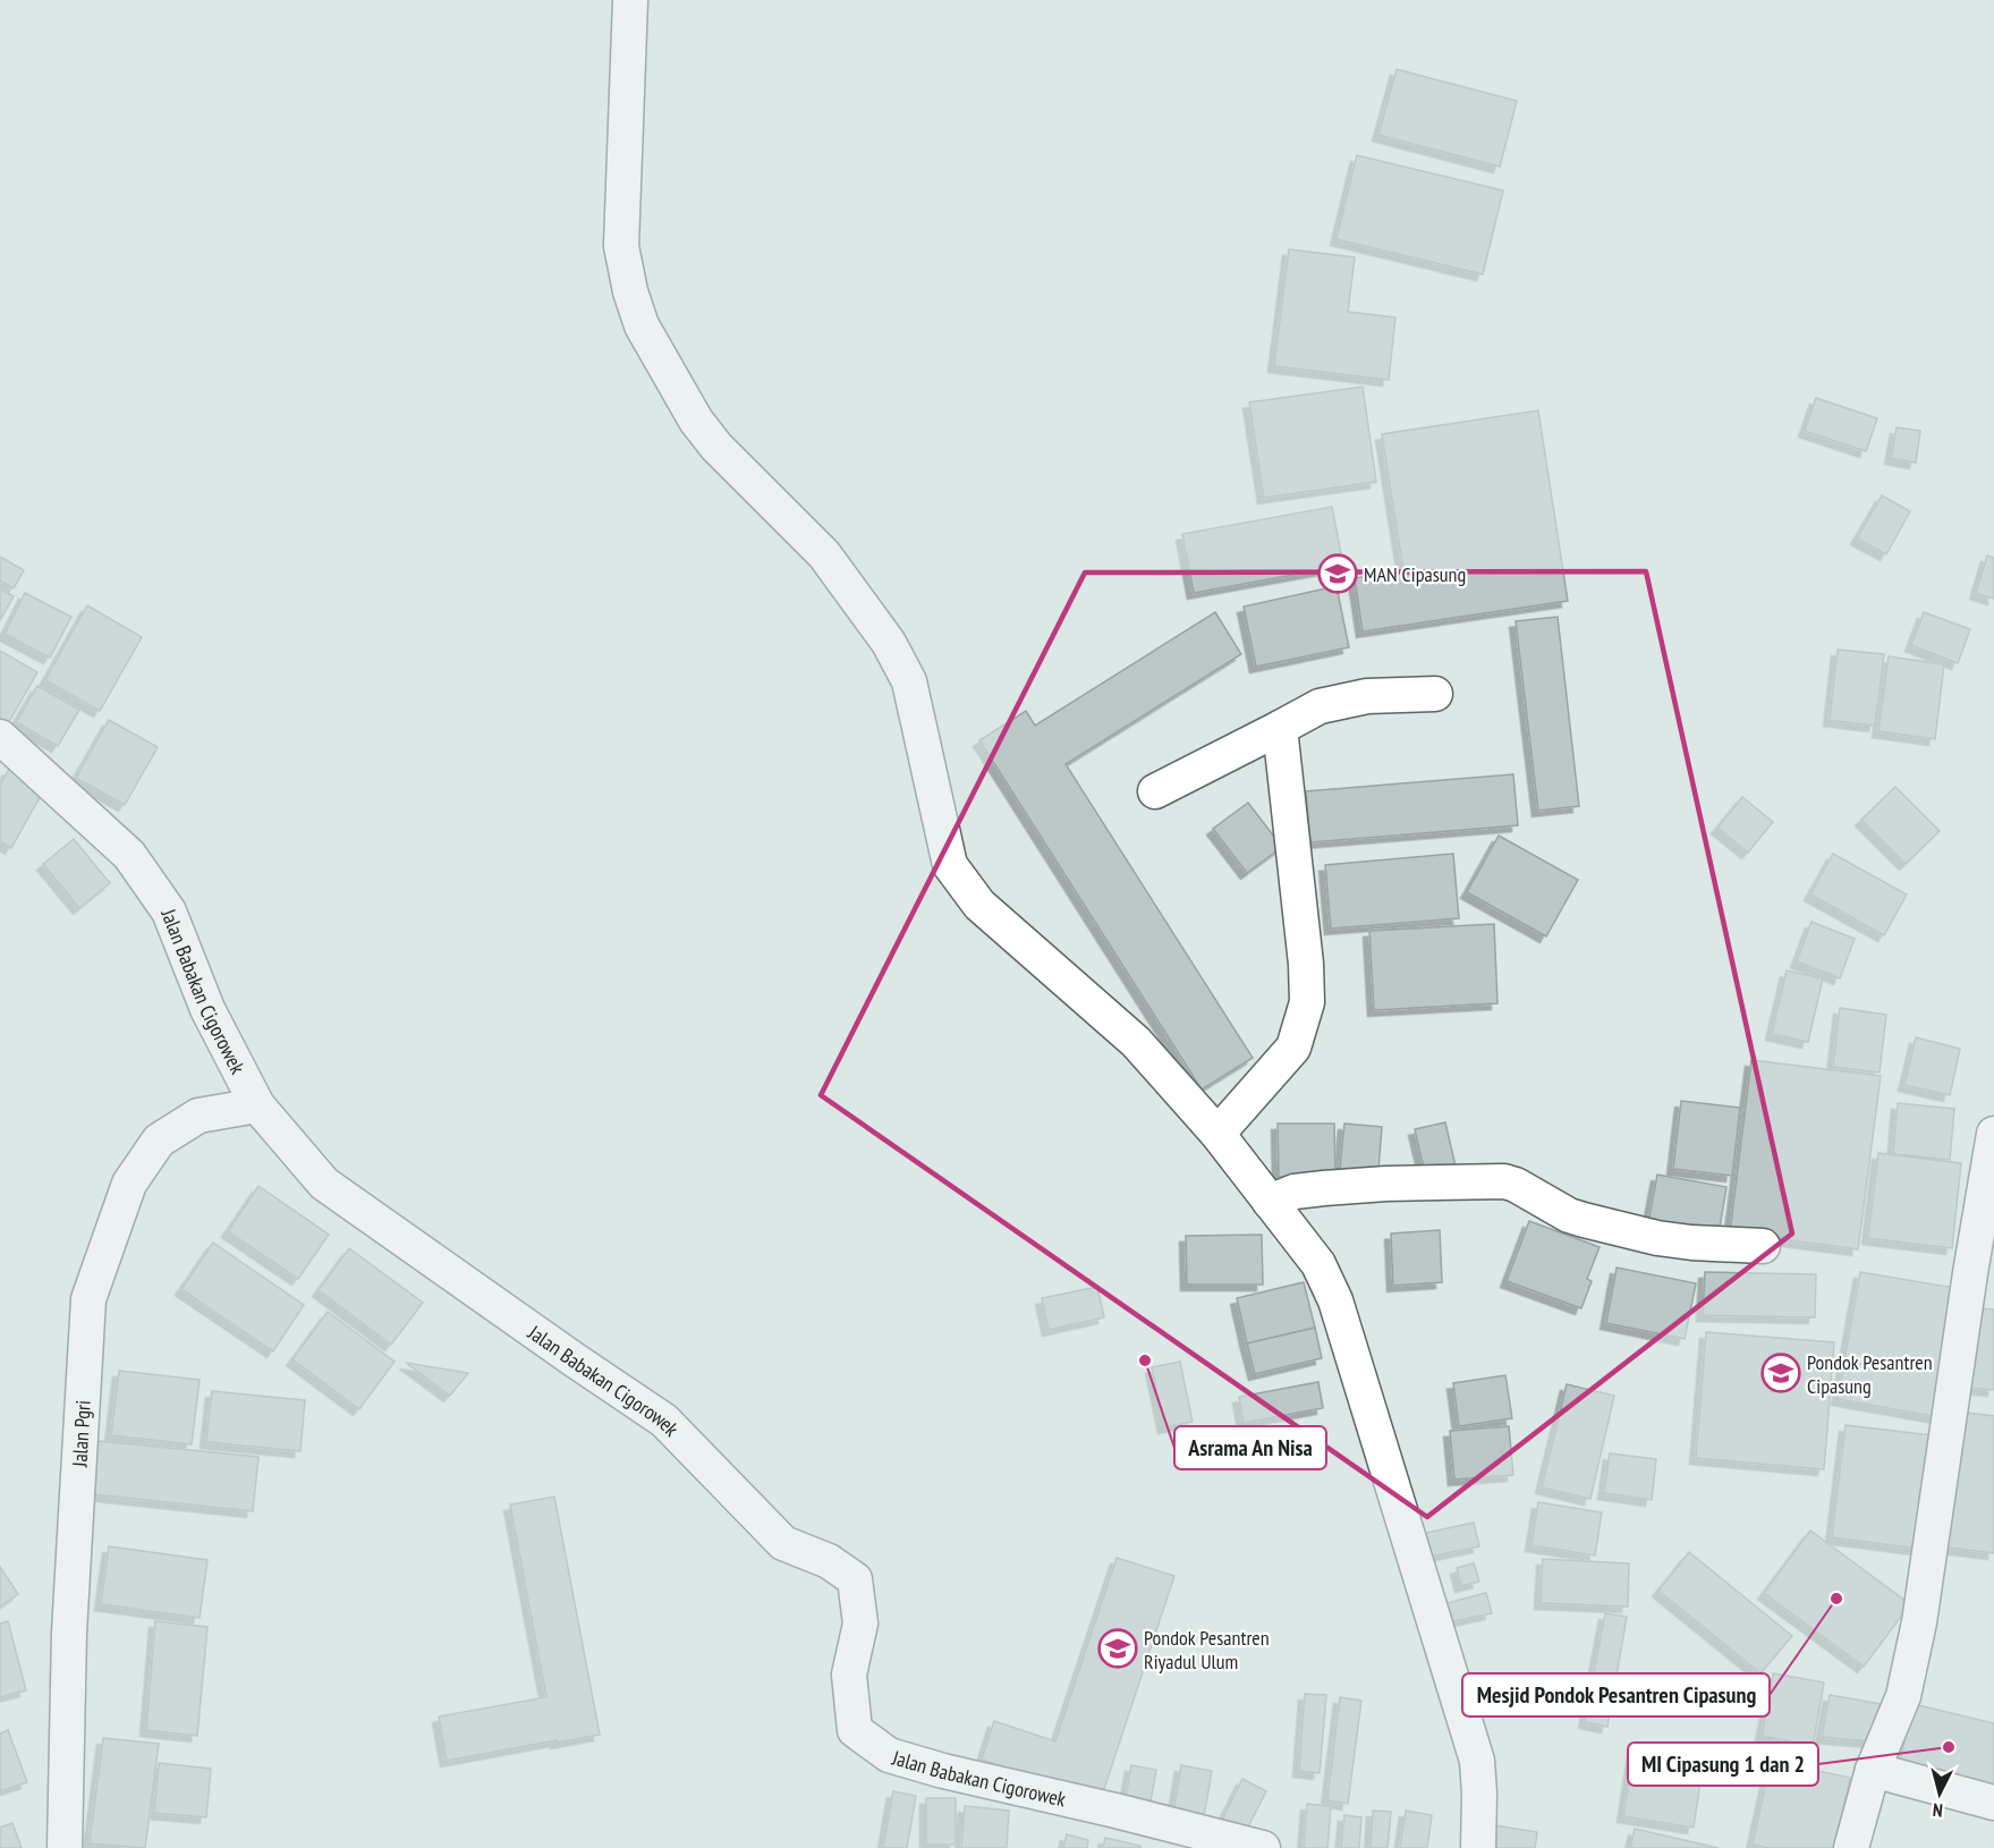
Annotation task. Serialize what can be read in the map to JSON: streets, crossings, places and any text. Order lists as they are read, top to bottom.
{
  "streets": {
    "street": ["Jalan Babakan Cigorowek", "Jalan Pgri"]
  },
  "crossings": [
    ["Jalan Babakan Cigorowek", "Jalan Pgri"]
  ],
  "places": {
    "school or university": ["MAN Cipasung", "Pondok Pesantren Cipasung", "Pondok Pesantren Riyadul Ulum"],
    "other": ["Asrama An Nisa", "Mesjid Pondok Pesantren Cipasung", "MI Cipasung 1 dan 2"]
  },
  "north": "bottom"
}
